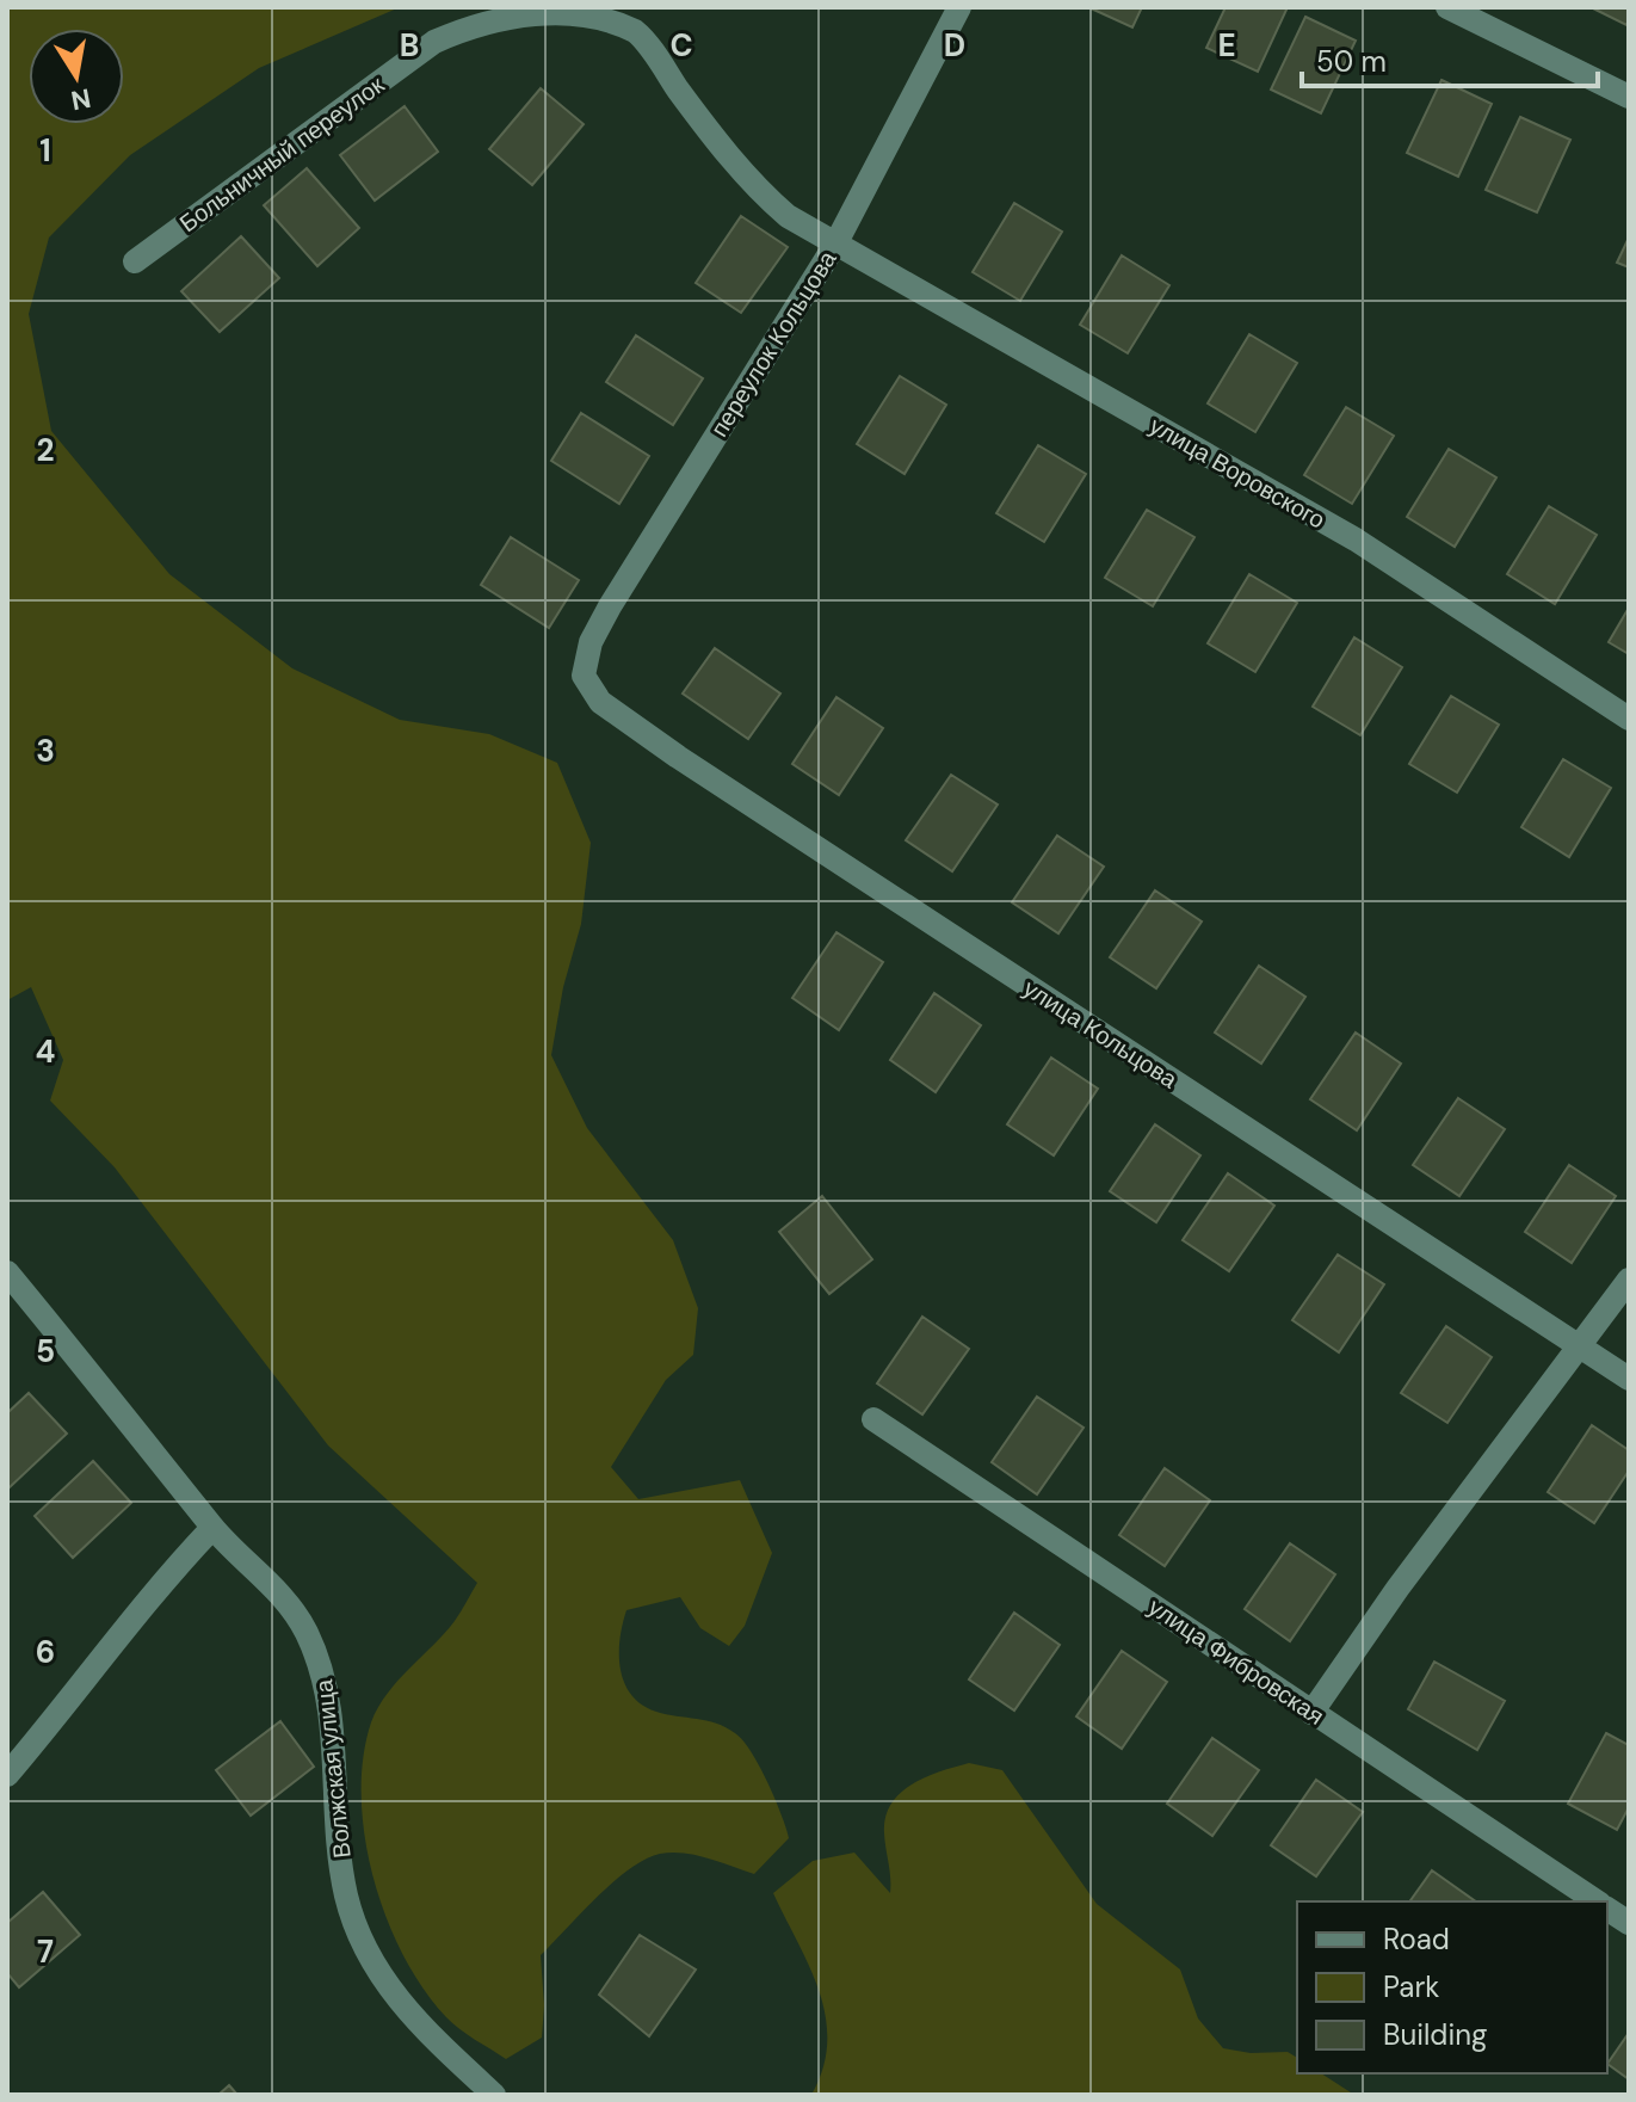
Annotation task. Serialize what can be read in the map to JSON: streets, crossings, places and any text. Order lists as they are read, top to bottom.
{
  "streets": {
    "street": [
      "Больничный переулок",
      "переулок Кольцова",
      "улица Воровского",
      "улица Кольцова",
      "улица Фибровская",
      "Волжская улица"
    ]
  },
  "crossings": [
    ["Больничный переулок", "переулок Кольцова"],
    ["Больничный переулок", "улица Воровского"],
    ["переулок Кольцова", "улица Воровского"],
    ["переулок Кольцова", "улица Кольцова"]
  ],
  "legend": ["Road", "Park", "Building"],
  "scale_bar": "50 m",
  "north": "bottom",
  "grid": {
    "columns": [
      "B",
      "C",
      "D",
      "E"
    ],
    "rows": [
      "1",
      "2",
      "3",
      "4",
      "5",
      "6",
      "7"
    ]
  }
}
